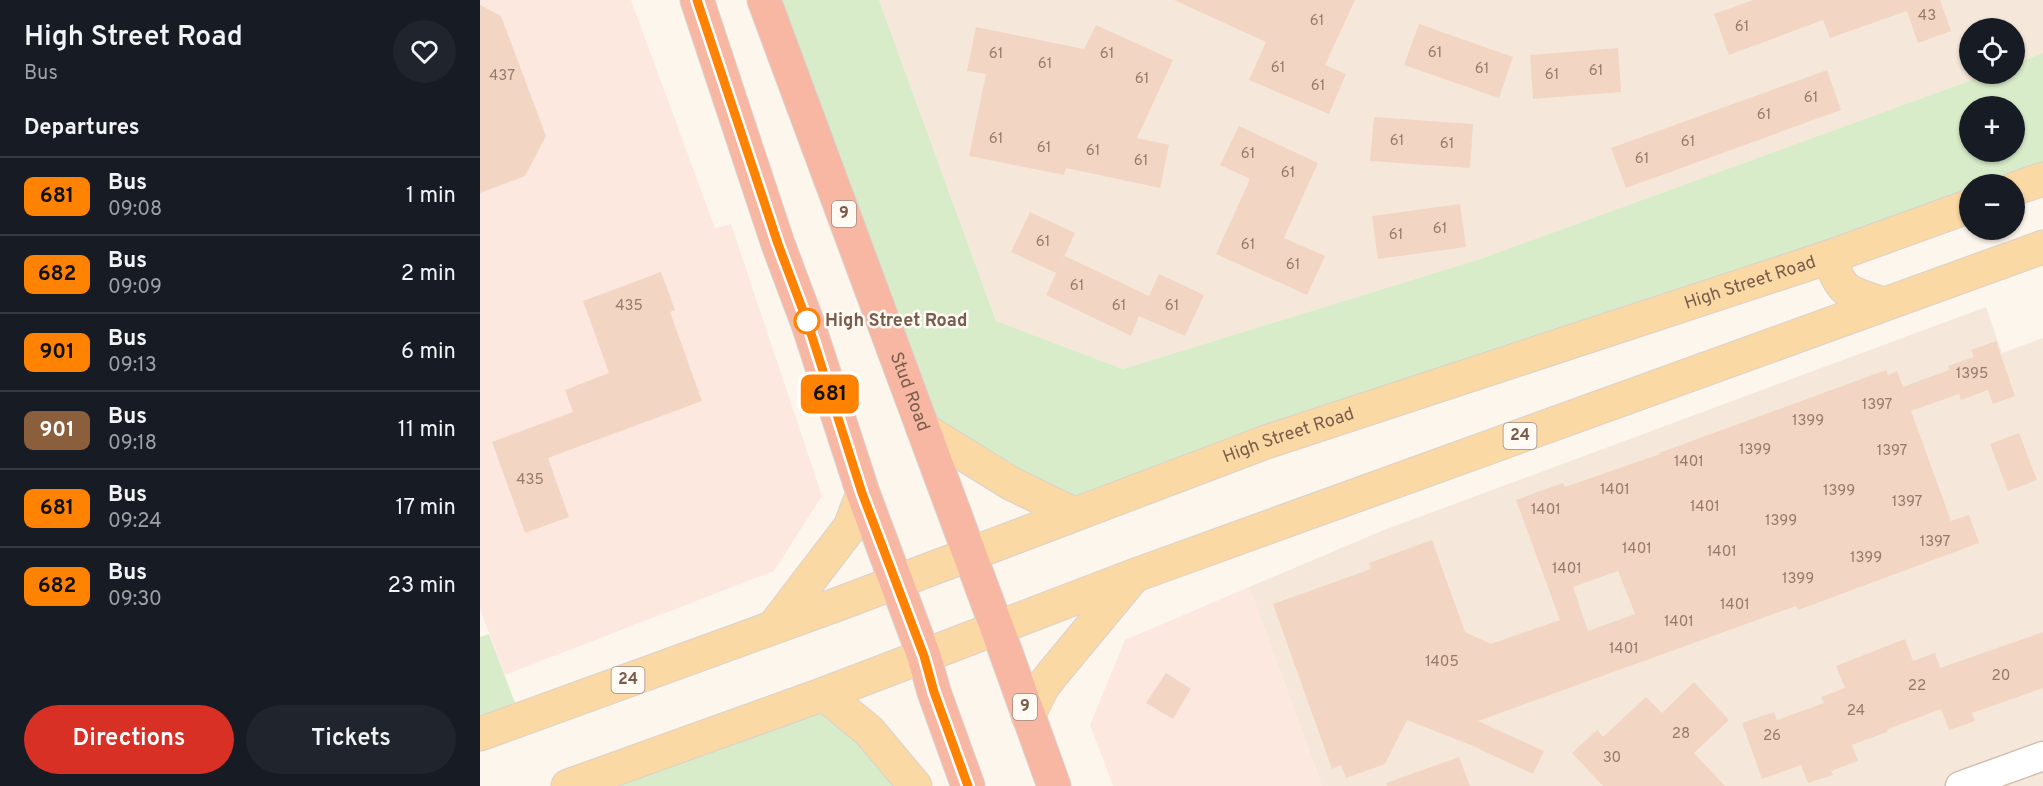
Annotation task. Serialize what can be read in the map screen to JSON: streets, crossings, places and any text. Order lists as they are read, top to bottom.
{
  "streets": {
    "highway": ["9", "Stud Road"],
    "main road": ["High Street Road", "24"]
  },
  "crossings": [
    ["High Street Road", "Stud Road"],
    ["Stud Road", "24"]
  ],
  "places": ["High Street Road"],
  "lines": ["bus line 681"],
  "house_numbers": [
    "43",
    "61",
    "61",
    "61",
    "61",
    "61",
    "61",
    "61",
    "61",
    "61",
    "61",
    "437",
    "61",
    "61",
    "61",
    "61",
    "61",
    "61",
    "61",
    "61",
    "61",
    "61",
    "61",
    "61",
    "61",
    "61",
    "61",
    "61",
    "61",
    "61",
    "61",
    "61",
    "435",
    "61",
    "61",
    "1395",
    "1397",
    "1399",
    "1399",
    "1397",
    "1401",
    "435",
    "1401",
    "1399",
    "1397",
    "1401",
    "1401",
    "1399",
    "1397",
    "1401",
    "1401",
    "1399",
    "1401",
    "1399",
    "1401",
    "1401",
    "1401",
    "1405",
    "20",
    "22",
    "24",
    "28",
    "26",
    "30"
  ],
  "page": {
    "heading": [
      ["High Street Road", "Bus"],
      "Departures"
    ],
    "on_map": "681",
    "map_buttons": ["+", "−"],
    "list": [
      {
        "mark": "681",
        "name": "Bus",
        "note": "09:08",
        "value": "1 min"
      },
      {
        "mark": "682",
        "name": "Bus",
        "note": "09:09",
        "value": "2 min"
      },
      {
        "mark": "901",
        "name": "Bus",
        "note": "09:13",
        "value": "6 min"
      },
      {
        "mark": "901",
        "name": "Bus",
        "note": "09:18",
        "value": "11 min"
      },
      {
        "mark": "681",
        "name": "Bus",
        "note": "09:24",
        "value": "17 min"
      },
      {
        "mark": "682",
        "name": "Bus",
        "note": "09:30",
        "value": "23 min"
      }
    ],
    "buttons": ["Directions", "Tickets"]
  }
}
